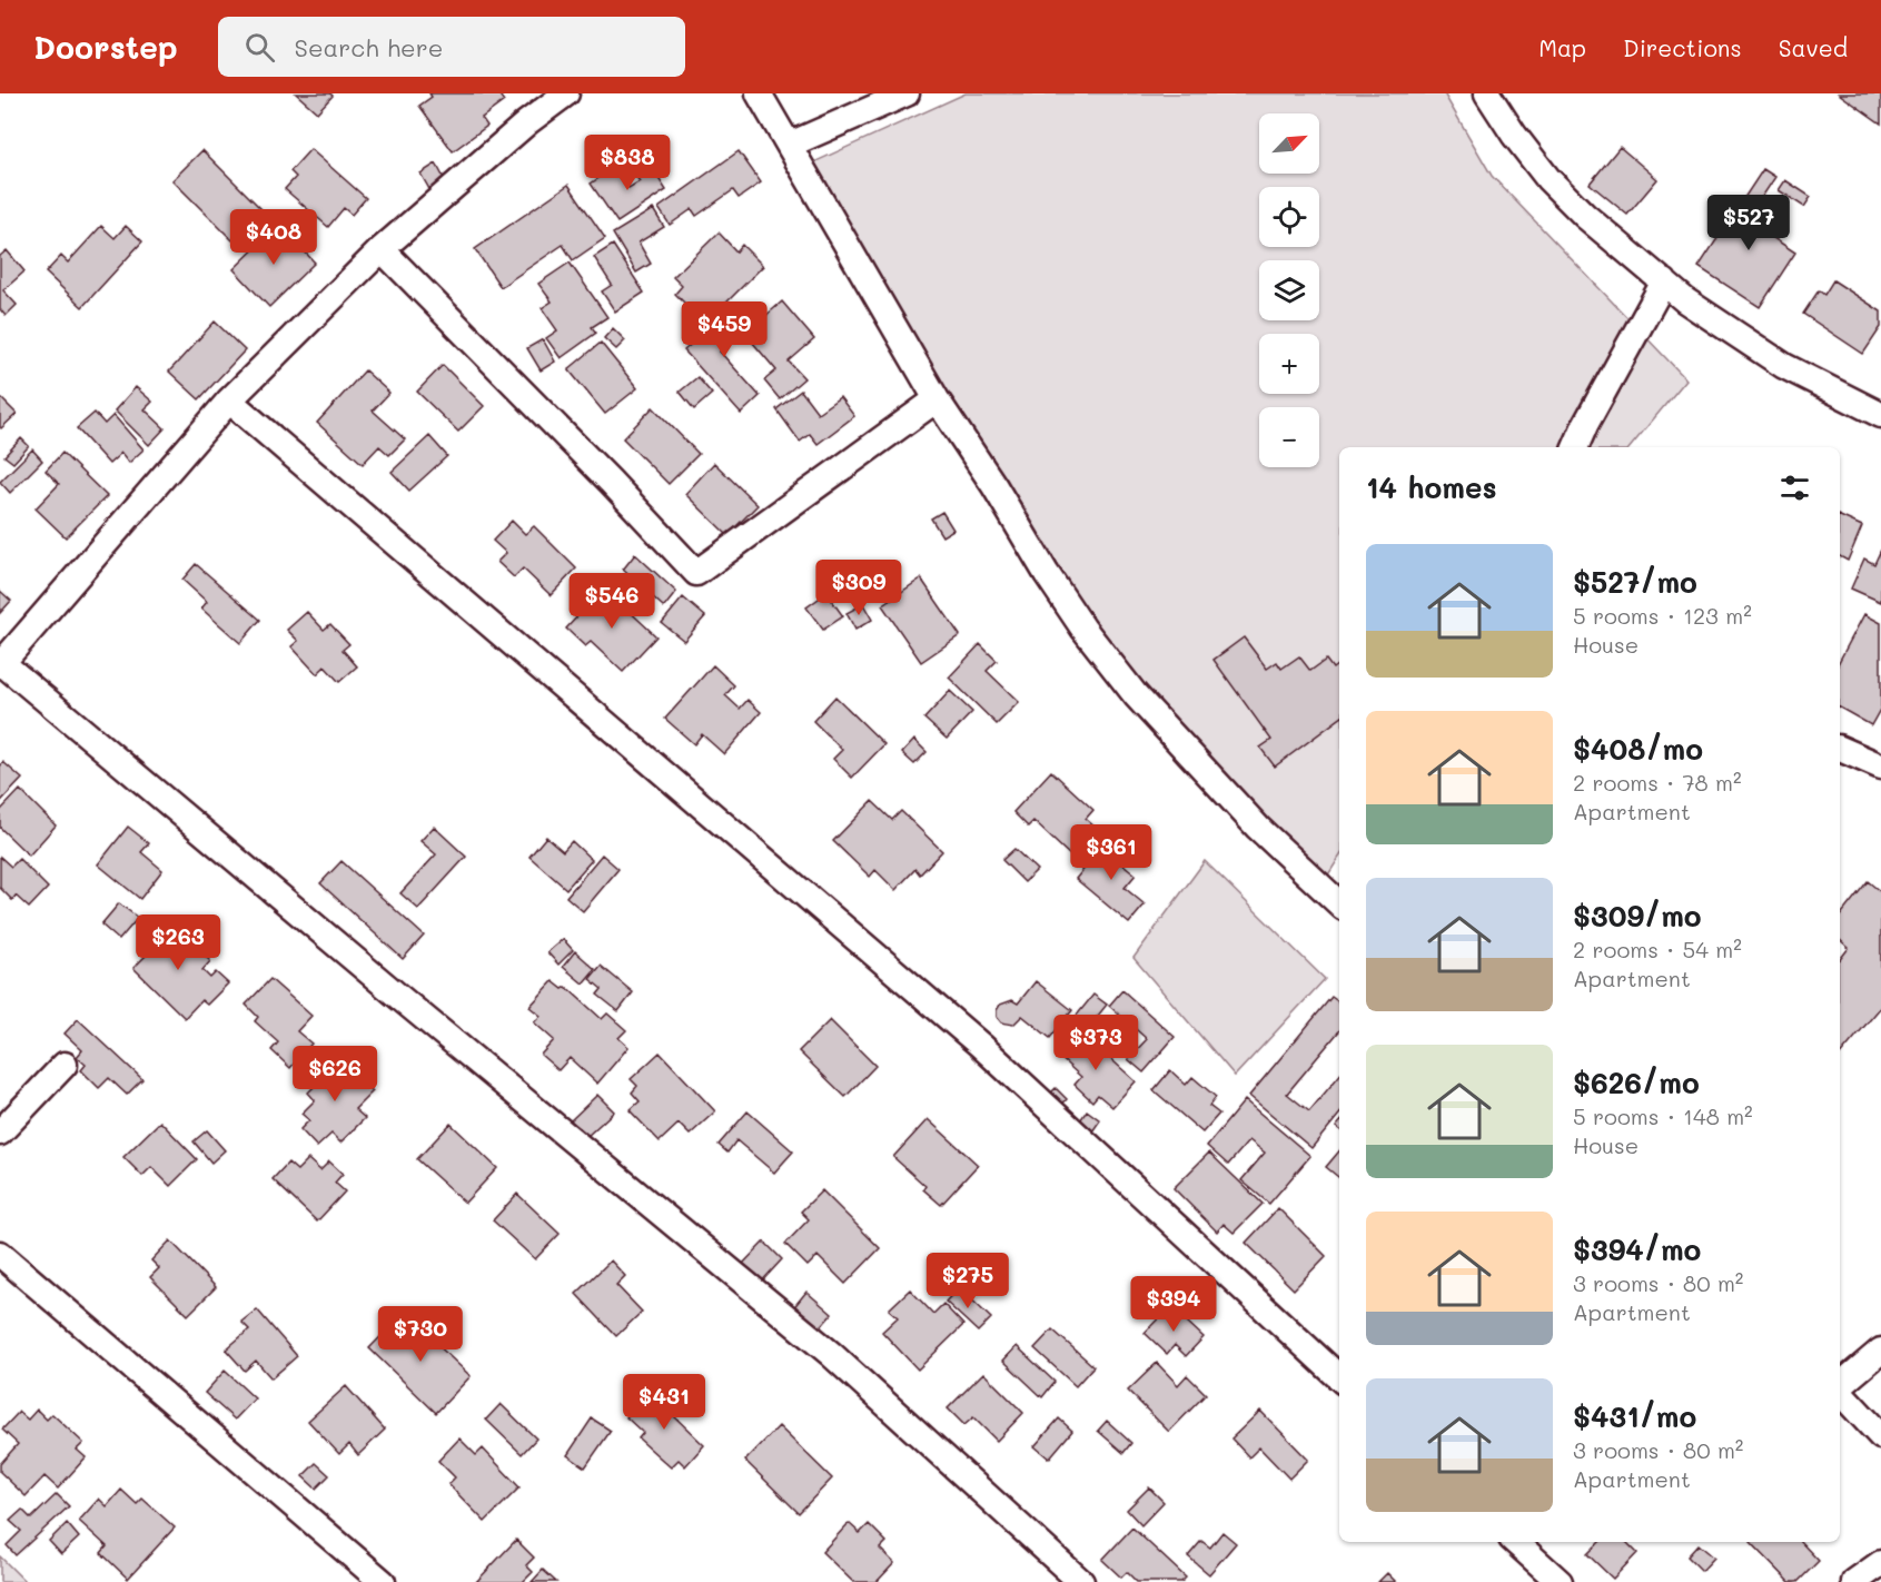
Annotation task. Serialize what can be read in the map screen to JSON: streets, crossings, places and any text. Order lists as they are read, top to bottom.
{
  "north": "top right",
  "page": {
    "header": "Doorstep",
    "search": "Search here",
    "nav": ["Map", "Directions", "Saved"],
    "map_buttons": ["+", "−"],
    "price": [
      "$838",
      "$527",
      "$408",
      "$459",
      "$309",
      "$546",
      "$361",
      "$263",
      "$373",
      "$626",
      "$275",
      "$394",
      "$730",
      "$431"
    ],
    "heading": "14 homes",
    "list": [
      {
        "name": "$527/mo",
        "note": "5 rooms · 123 m² · House"
      },
      {
        "name": "$408/mo",
        "note": "2 rooms · 78 m² · Apartment"
      },
      {
        "name": "$309/mo",
        "note": "2 rooms · 54 m² · Apartment"
      },
      {
        "name": "$626/mo",
        "note": "5 rooms · 148 m² · House"
      },
      {
        "name": "$394/mo",
        "note": "3 rooms · 80 m² · Apartment"
      },
      {
        "name": "$431/mo",
        "note": "3 rooms · 80 m² · Apartment"
      }
    ]
  }
}
